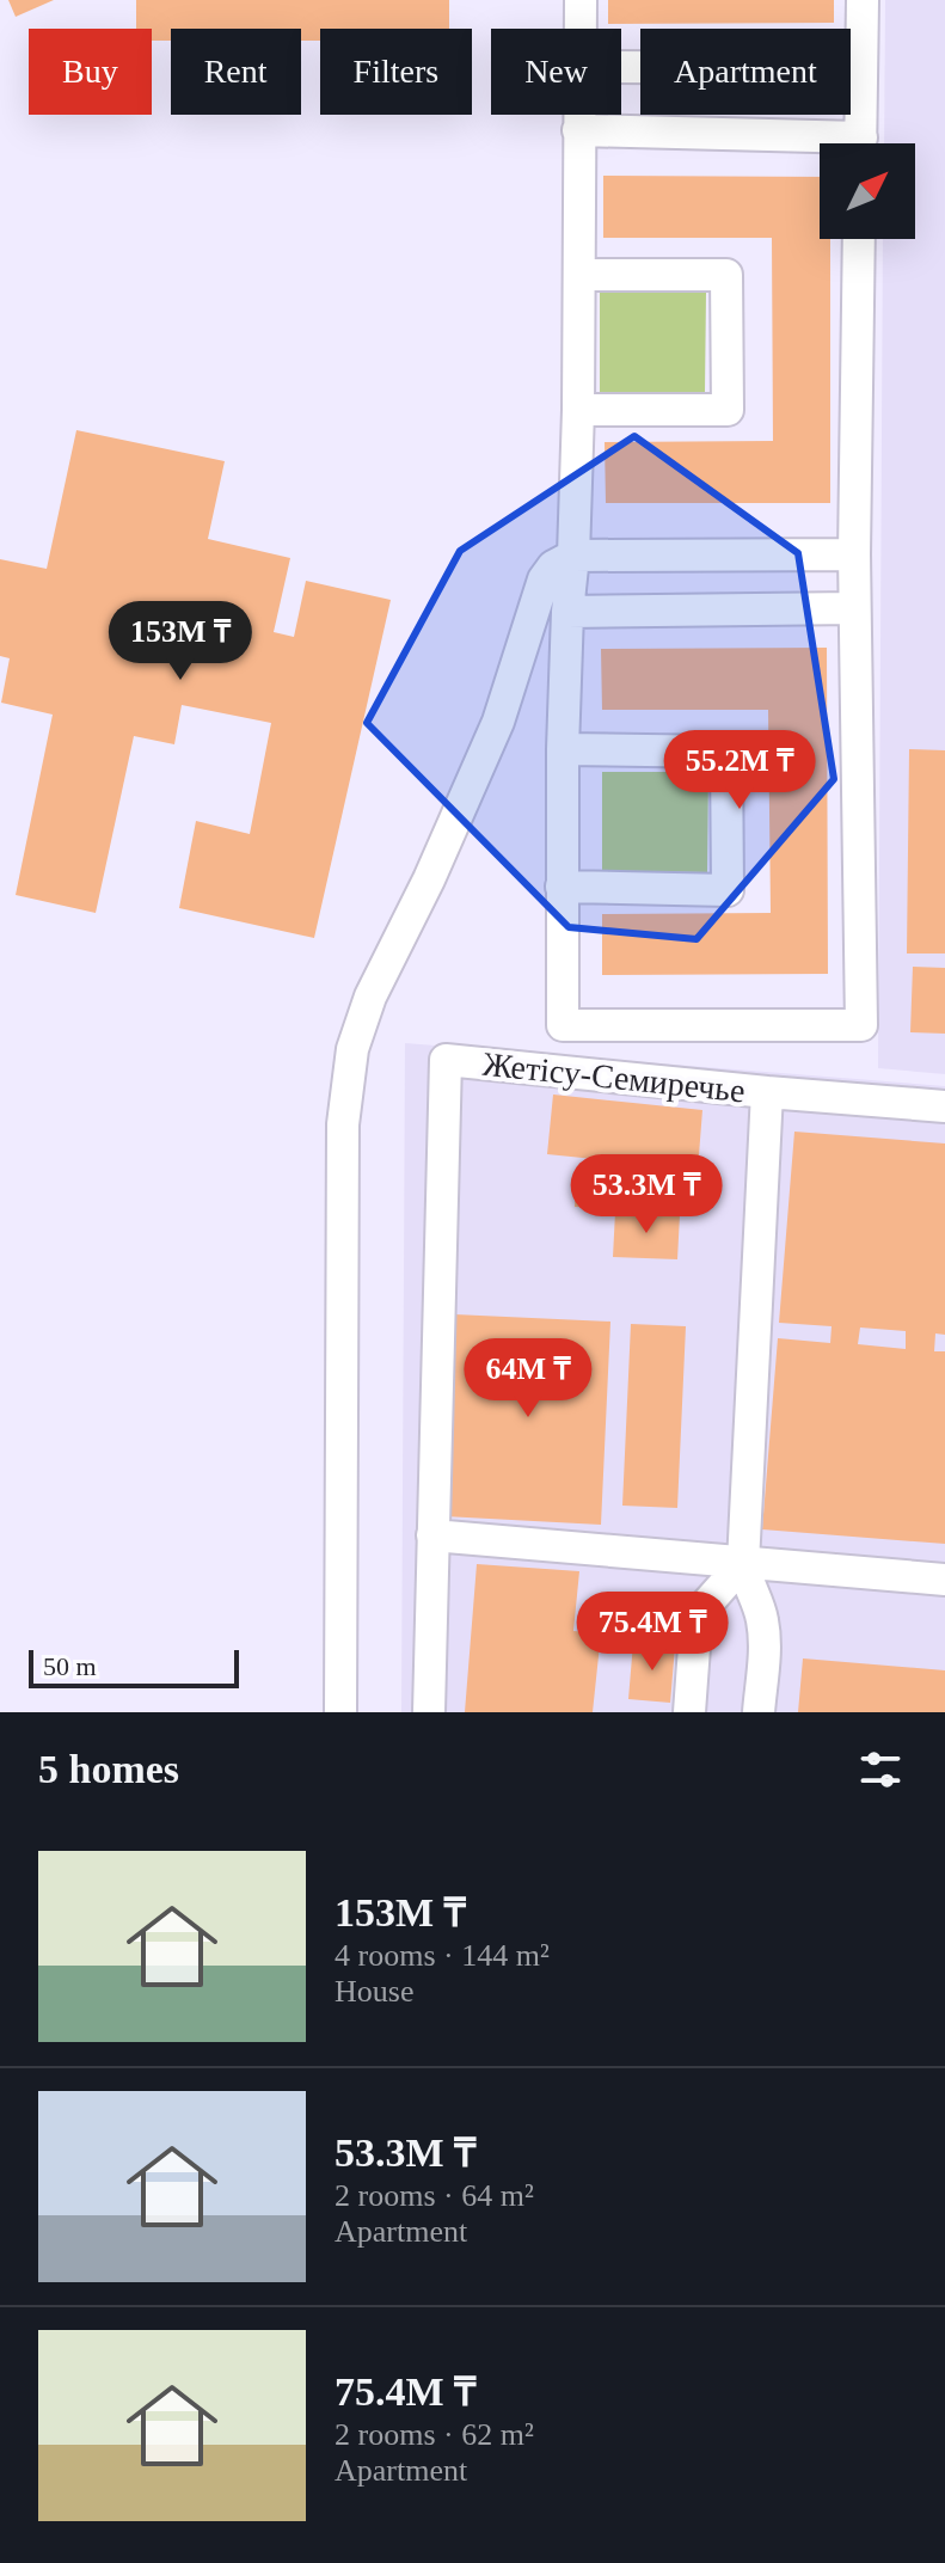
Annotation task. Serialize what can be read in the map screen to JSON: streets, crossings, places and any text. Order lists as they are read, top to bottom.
{
  "streets": {
    "lane": ["Жетісу-Семиречье"]
  },
  "scale_bar": "50 m",
  "north": "top right",
  "page": {
    "chip": [
      "Buy",
      "Rent",
      "Filters",
      "New",
      "Apartment"
    ],
    "price": [
      "153M ₸",
      "55.2M ₸",
      "53.3M ₸",
      "64M ₸",
      "75.4M ₸"
    ],
    "scale": "50 m",
    "heading": "5 homes",
    "list": [
      {
        "name": "153M ₸",
        "note": "4 rooms · 144 m² · House"
      },
      {
        "name": "53.3M ₸",
        "note": "2 rooms · 64 m² · Apartment"
      },
      {
        "name": "75.4M ₸",
        "note": "2 rooms · 62 m² · Apartment"
      }
    ]
  }
}
